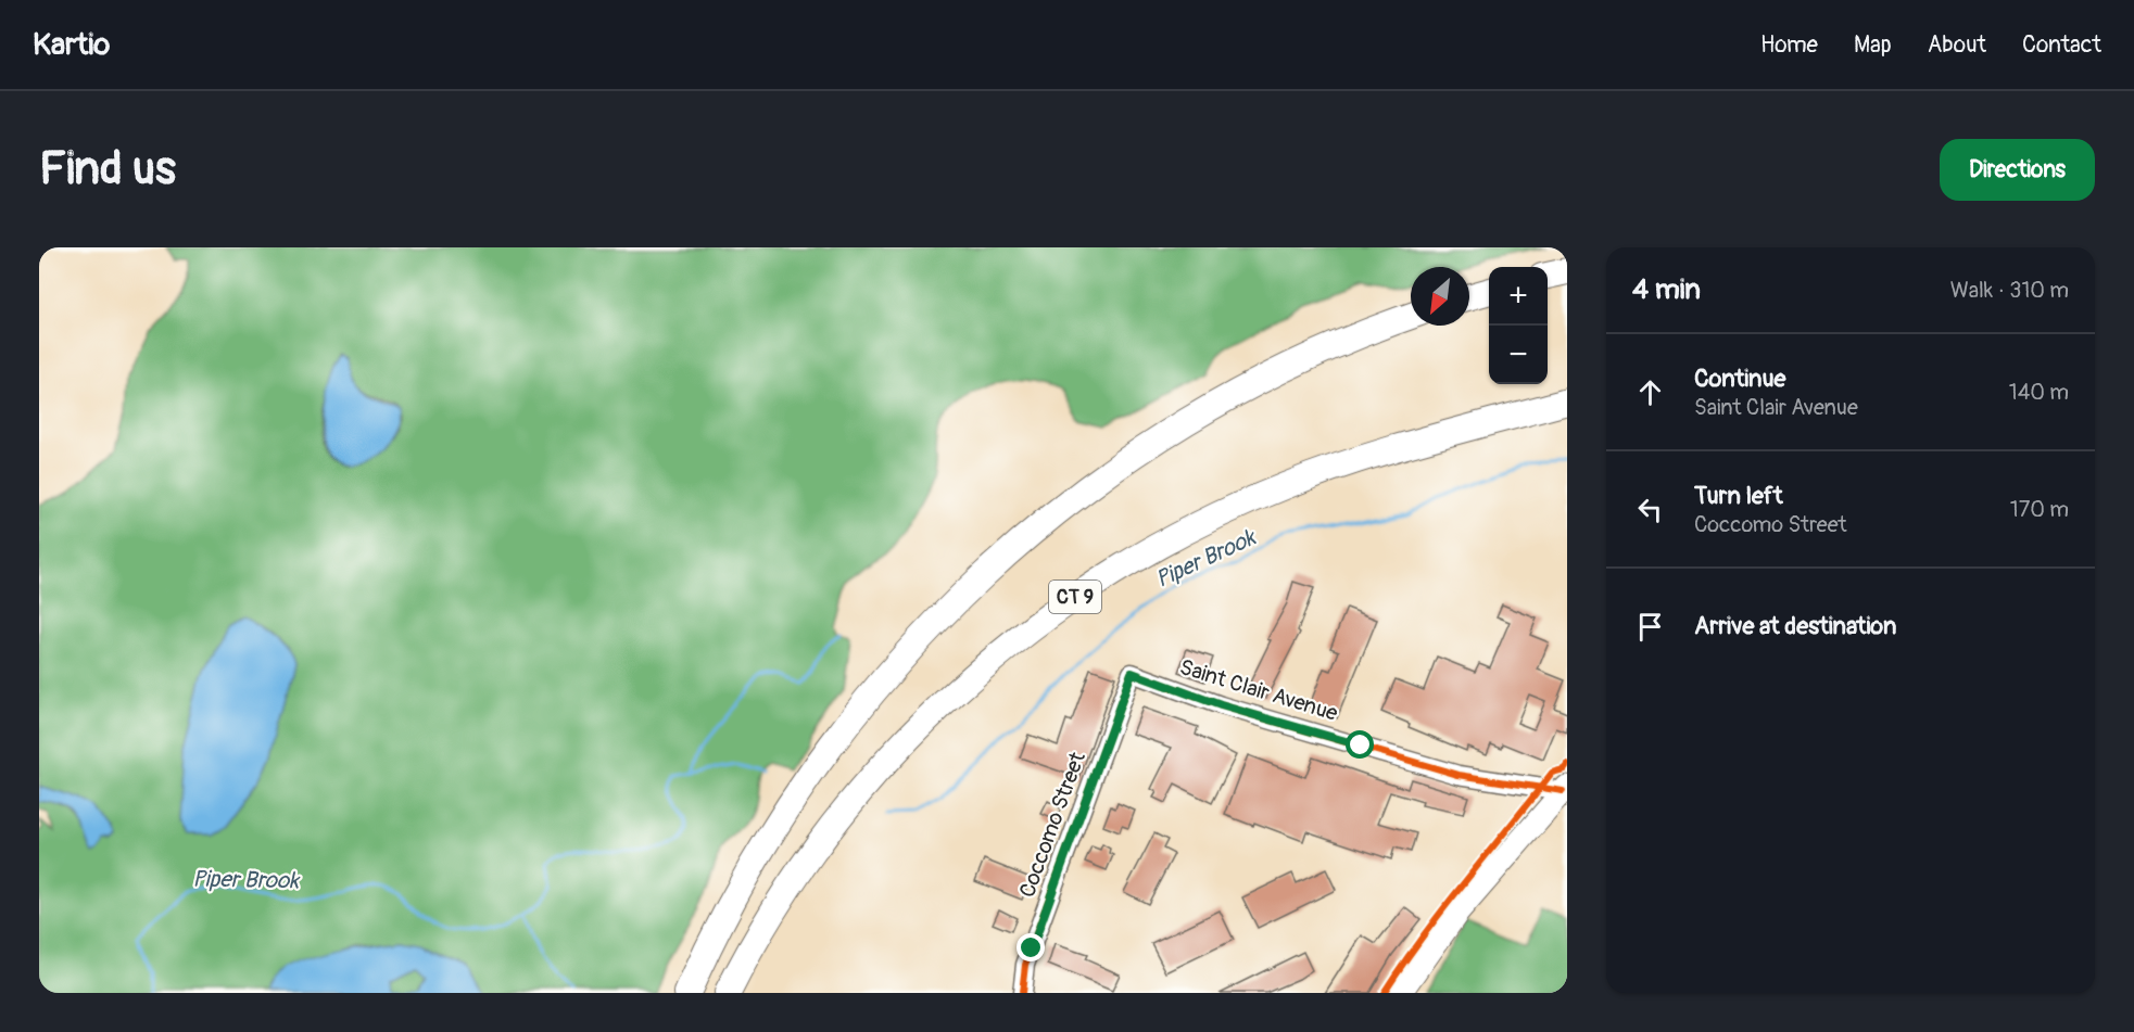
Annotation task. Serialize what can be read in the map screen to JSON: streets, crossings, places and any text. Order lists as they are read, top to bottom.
{
  "streets": {
    "highway": ["CT 9"],
    "street": ["Saint Clair Avenue", "Coccomo Street"]
  },
  "crossings": [
    ["Saint Clair Avenue", "Coccomo Street"]
  ],
  "water": ["Piper Brook"],
  "north": "bottom left",
  "page": {
    "header": "Kartio",
    "nav": [
      "Home",
      "Map",
      "About",
      "Contact"
    ],
    "buttons": "Directions",
    "title": "Find us",
    "heading": ["4 min", "Walk · 310 m"],
    "map_buttons": ["+", "−"],
    "list": [
      ["Continue", "Saint Clair Avenue", "140 m"],
      ["Turn left", "Coccomo Street", "170 m"],
      "Arrive at destination"
    ]
  }
}
